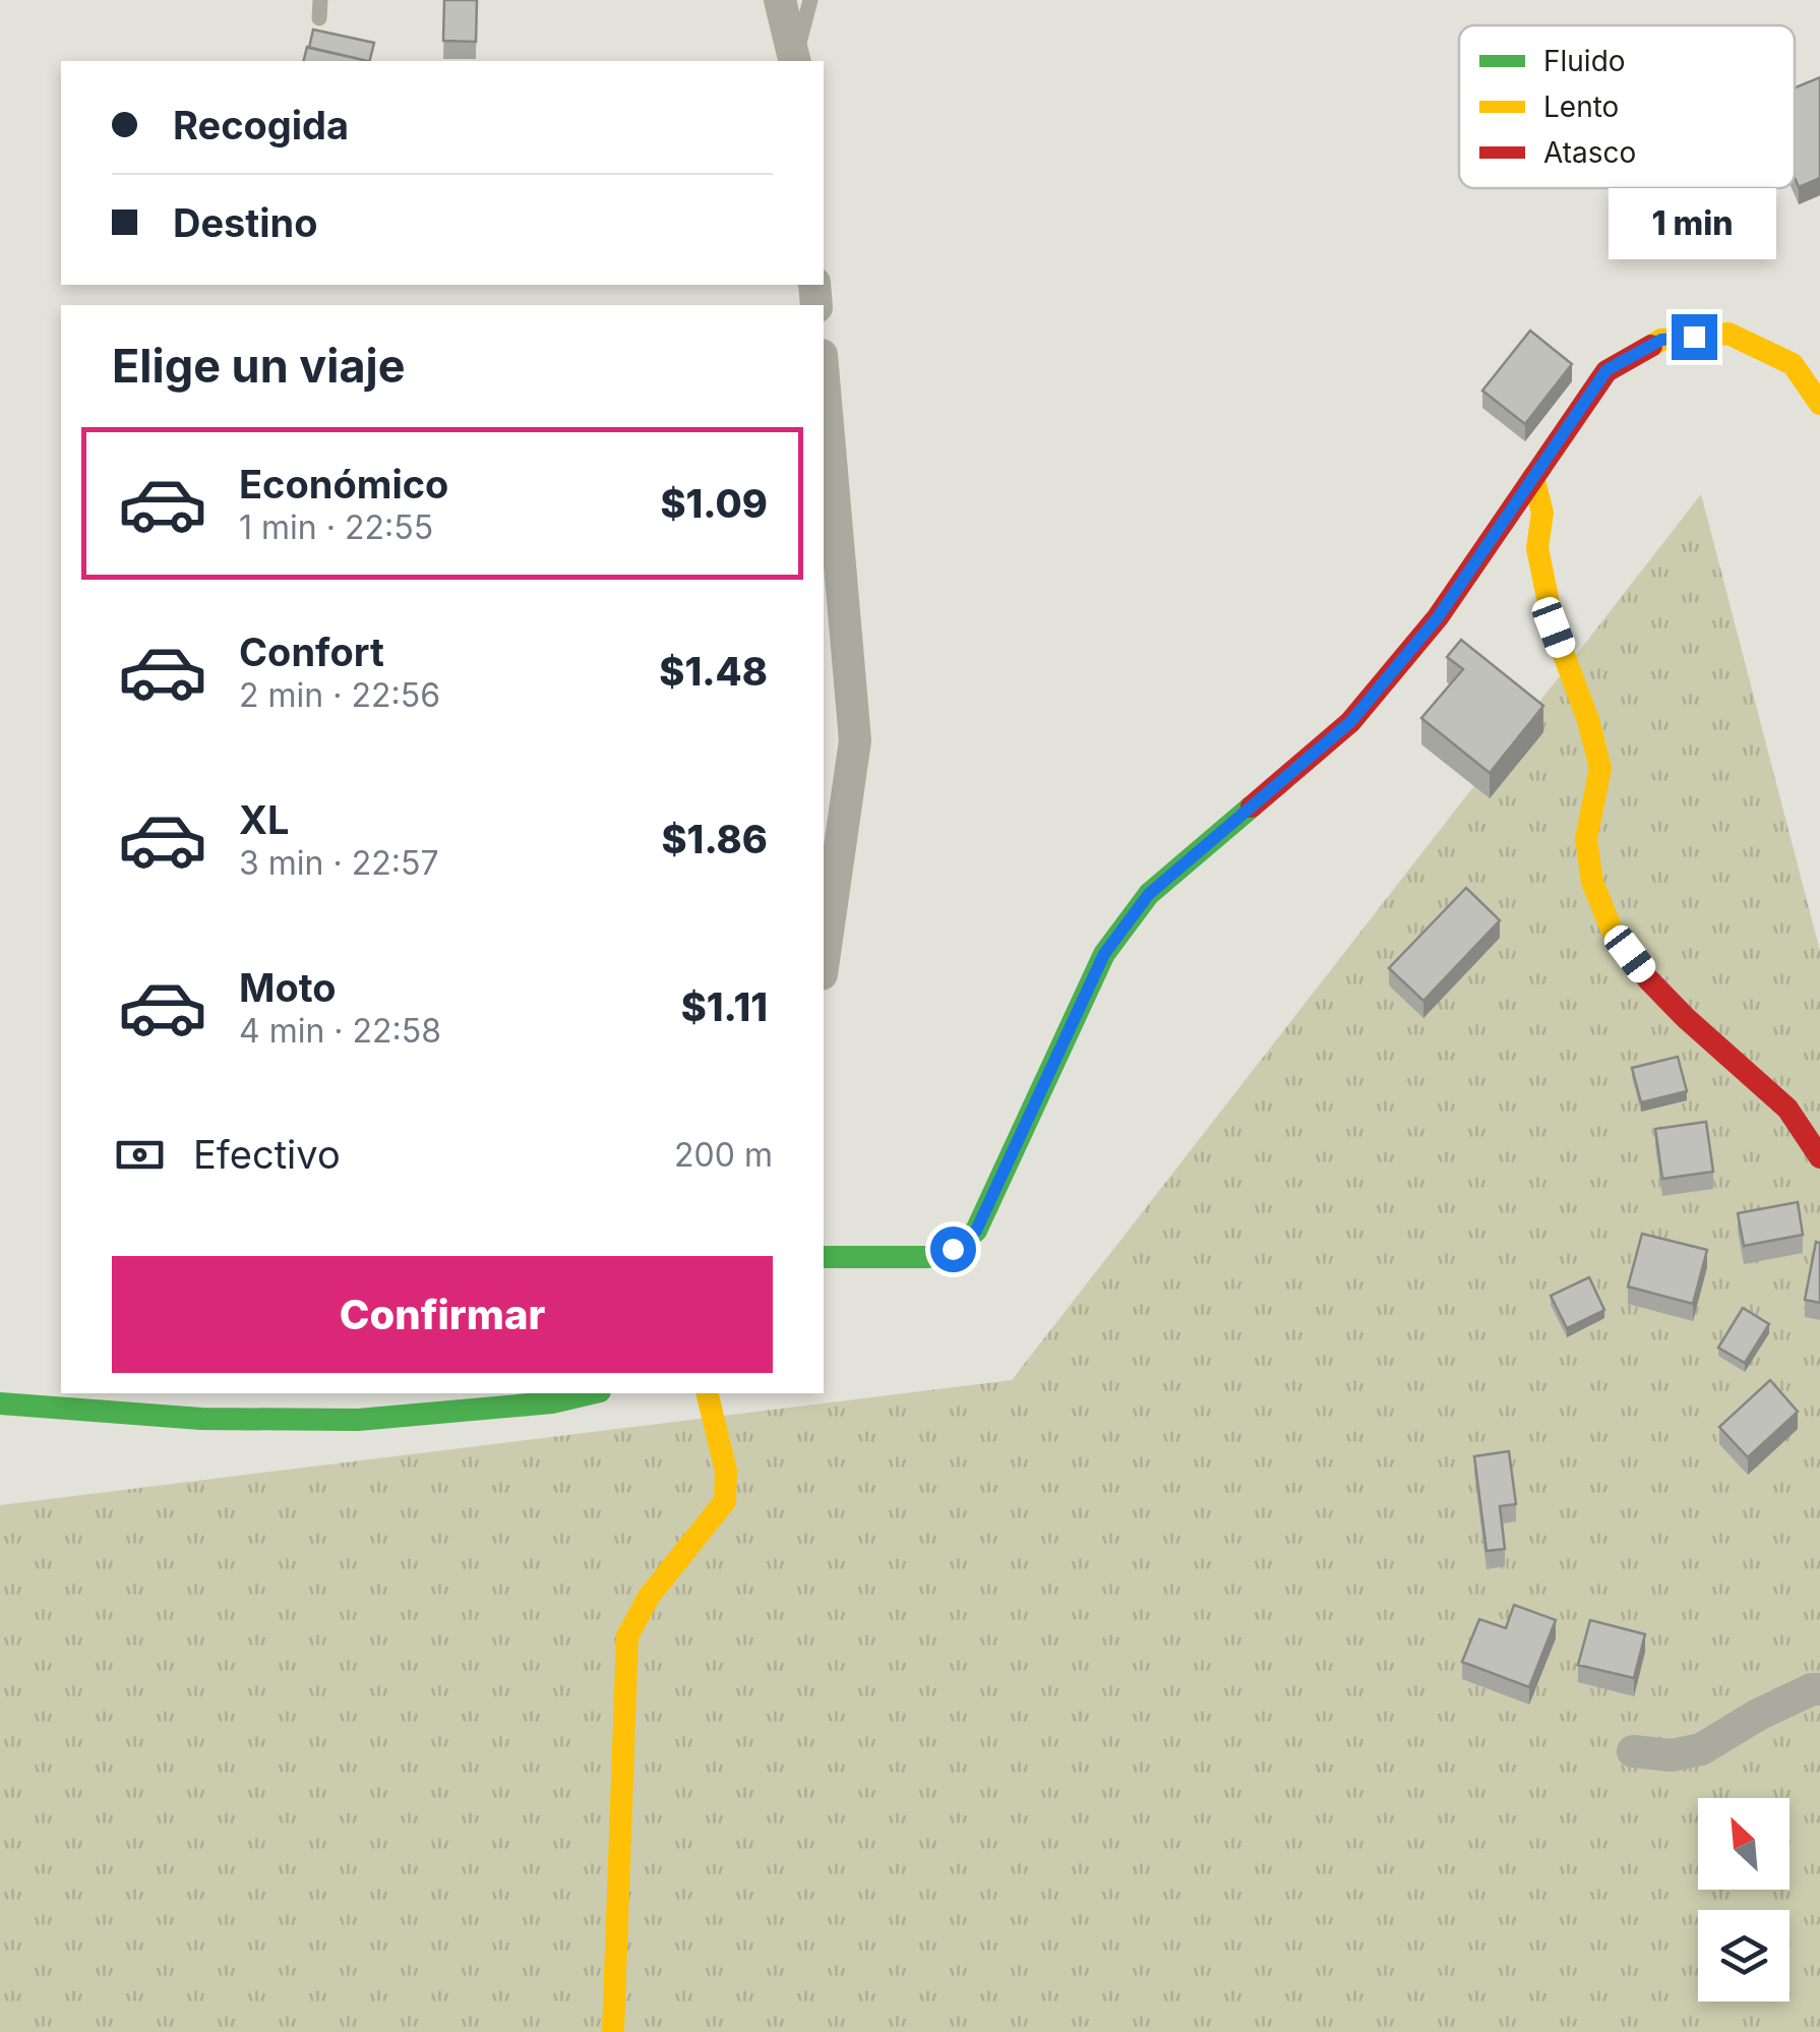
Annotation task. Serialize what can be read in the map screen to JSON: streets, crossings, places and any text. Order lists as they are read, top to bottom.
{
  "legend": ["Fluido", "Lento", "Atasco"],
  "north": "top left",
  "page": {
    "banner": ["Recogida", "Destino"],
    "bubble": "1 min",
    "heading": "Elige un viaje",
    "list": [
      {
        "name": "Económico",
        "note": "1 min · 22:55",
        "value": "$1.09"
      },
      {
        "name": "Confort",
        "note": "2 min · 22:56",
        "value": "$1.48"
      },
      {
        "name": "XL",
        "note": "3 min · 22:57",
        "value": "$1.86"
      },
      {
        "name": "Moto",
        "note": "4 min · 22:58",
        "value": "$1.11"
      }
    ],
    "pay": ["Efectivo", "200 m"],
    "buttons": "Confirmar"
  }
}
